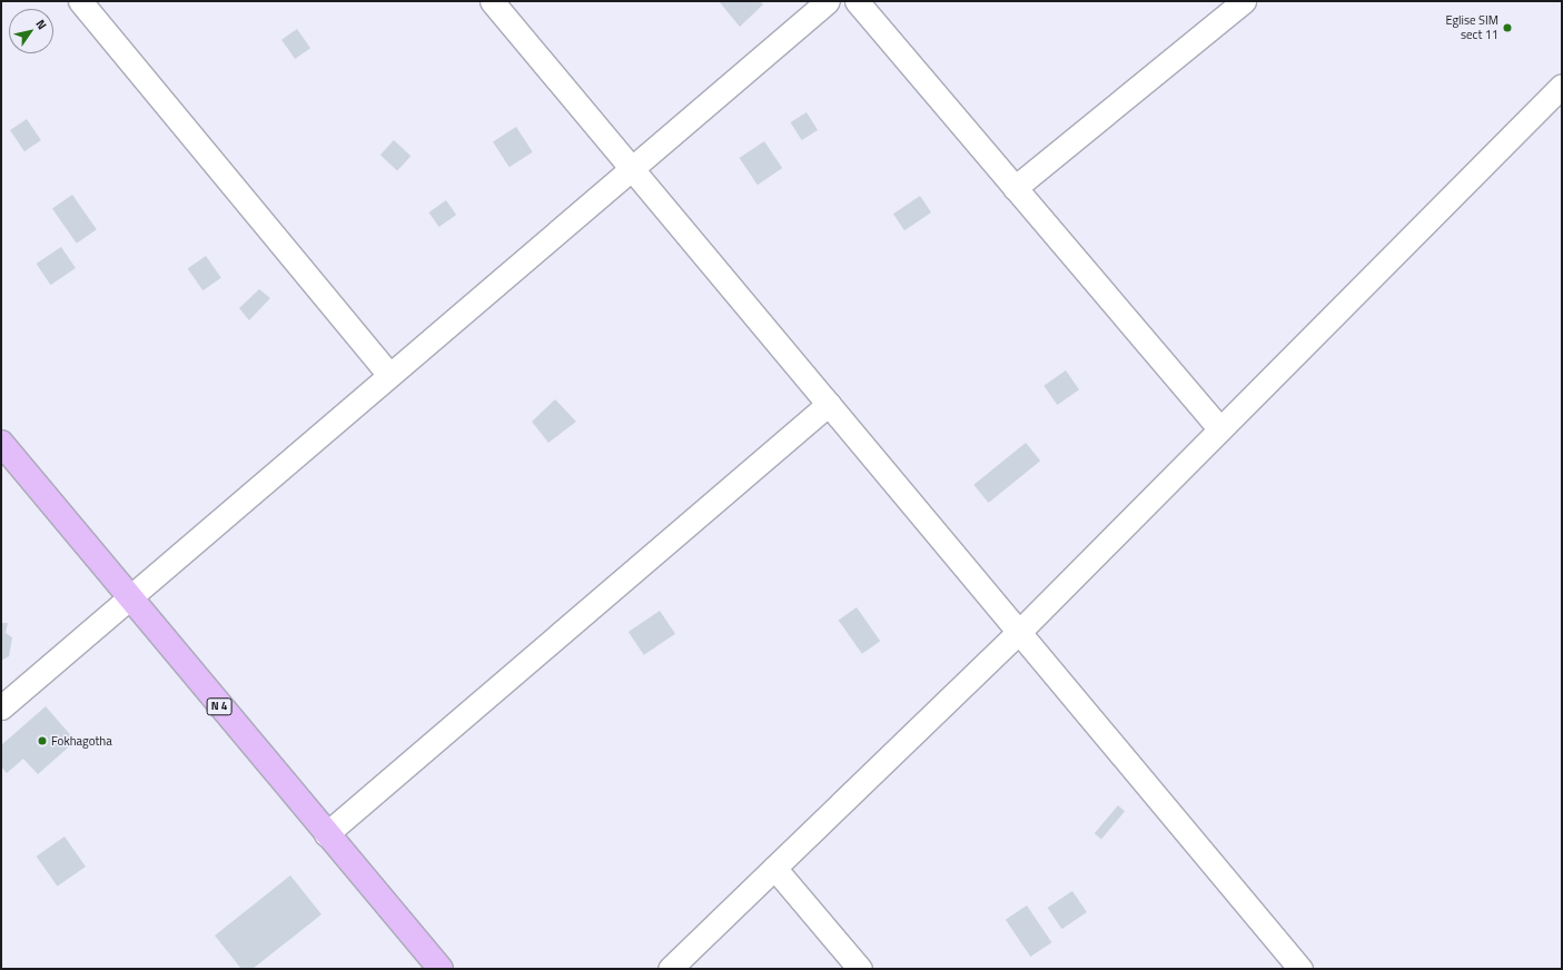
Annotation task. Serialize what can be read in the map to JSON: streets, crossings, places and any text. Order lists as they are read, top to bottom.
{
  "streets": {
    "highway": ["N 4"]
  },
  "places": ["Eglise SIM sect 11", "Fokhagotha"],
  "north": "top right"
}
